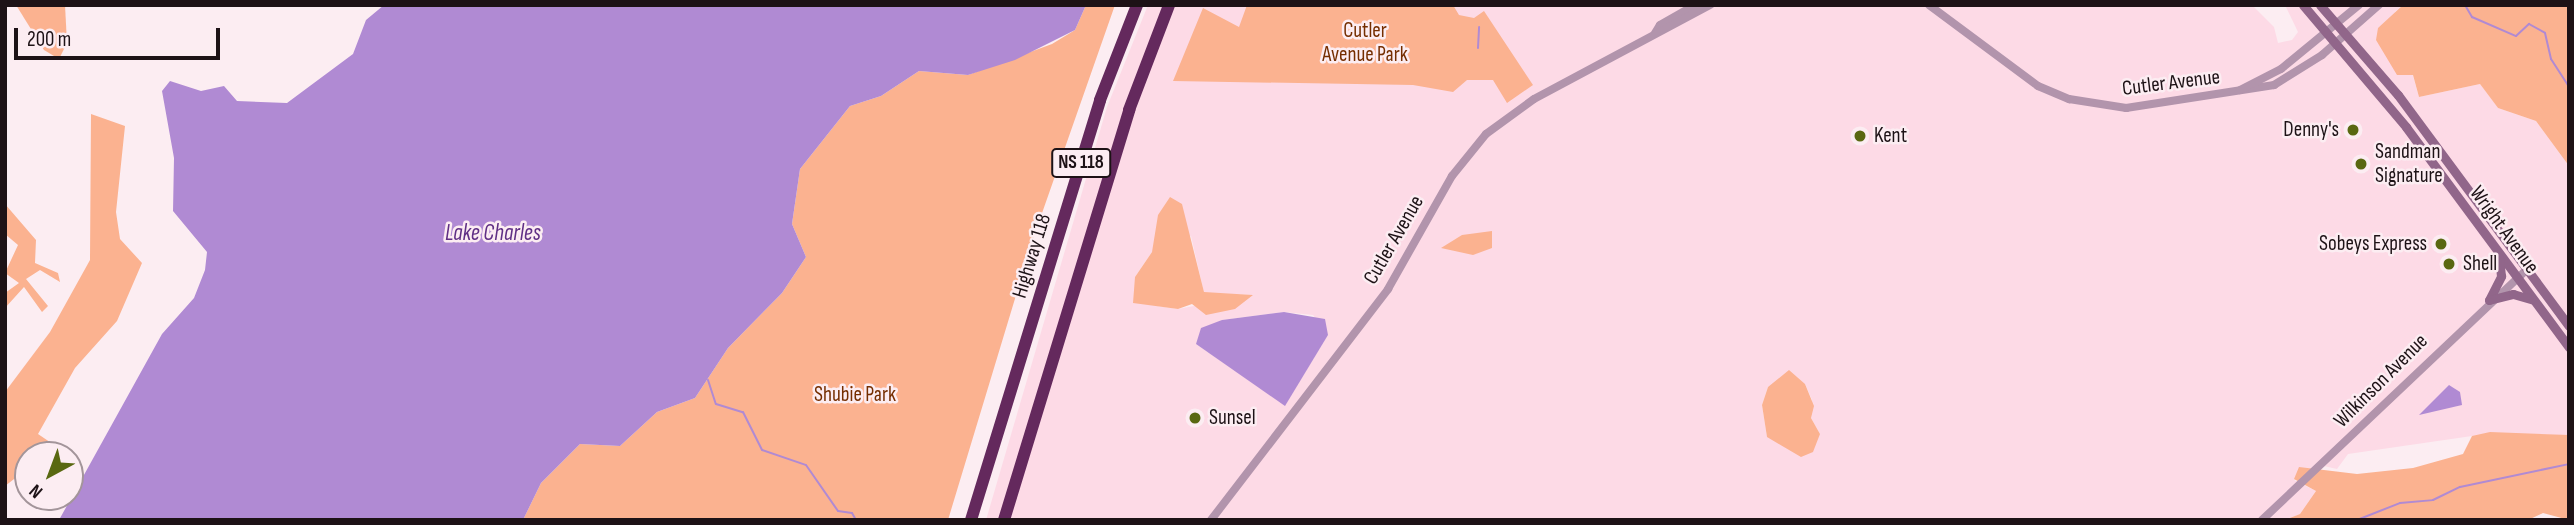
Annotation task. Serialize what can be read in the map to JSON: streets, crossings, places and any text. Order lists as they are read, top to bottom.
{
  "streets": {
    "highway": ["NS 118", "Highway 118"],
    "main road": ["Wright Avenue"],
    "street": ["Cutler Avenue", "Wilkinson Avenue"]
  },
  "crossings": [
    ["Cutler Avenue", "Wright Avenue"],
    ["Wright Avenue", "Wilkinson Avenue"]
  ],
  "water": ["Lake Charles"],
  "parks": ["Cutler Avenue Park", "Shubie Park"],
  "places": [
    "Denny's",
    "Kent",
    "Sandman Signature",
    "Sobeys Express",
    "Shell",
    "Sunsel"
  ],
  "scale_bar": "200 m",
  "north": "bottom left"
}
